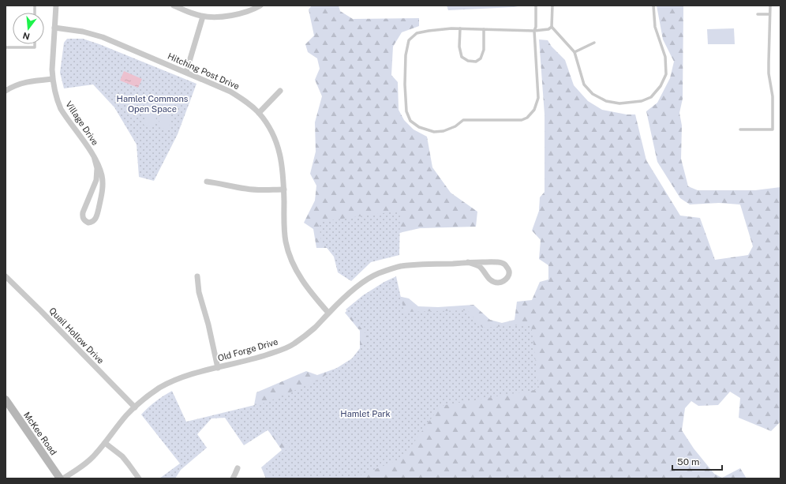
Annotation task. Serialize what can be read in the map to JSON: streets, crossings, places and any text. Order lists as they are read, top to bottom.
{
  "streets": {
    "main road": ["McKee Road"],
    "street": [
      "Hitching Post Drive",
      "Village Drive",
      "Quail Hollow Drive",
      "Old Forge Drive"
    ]
  },
  "crossings": [
    ["Hitching Post Drive", "Village Drive"],
    ["Hitching Post Drive", "Old Forge Drive"],
    ["Quail Hollow Drive", "Old Forge Drive"]
  ],
  "parks": ["Hamlet Commons Open Space", "Hamlet Park"],
  "scale_bar": "50 m",
  "north": "bottom"
}
